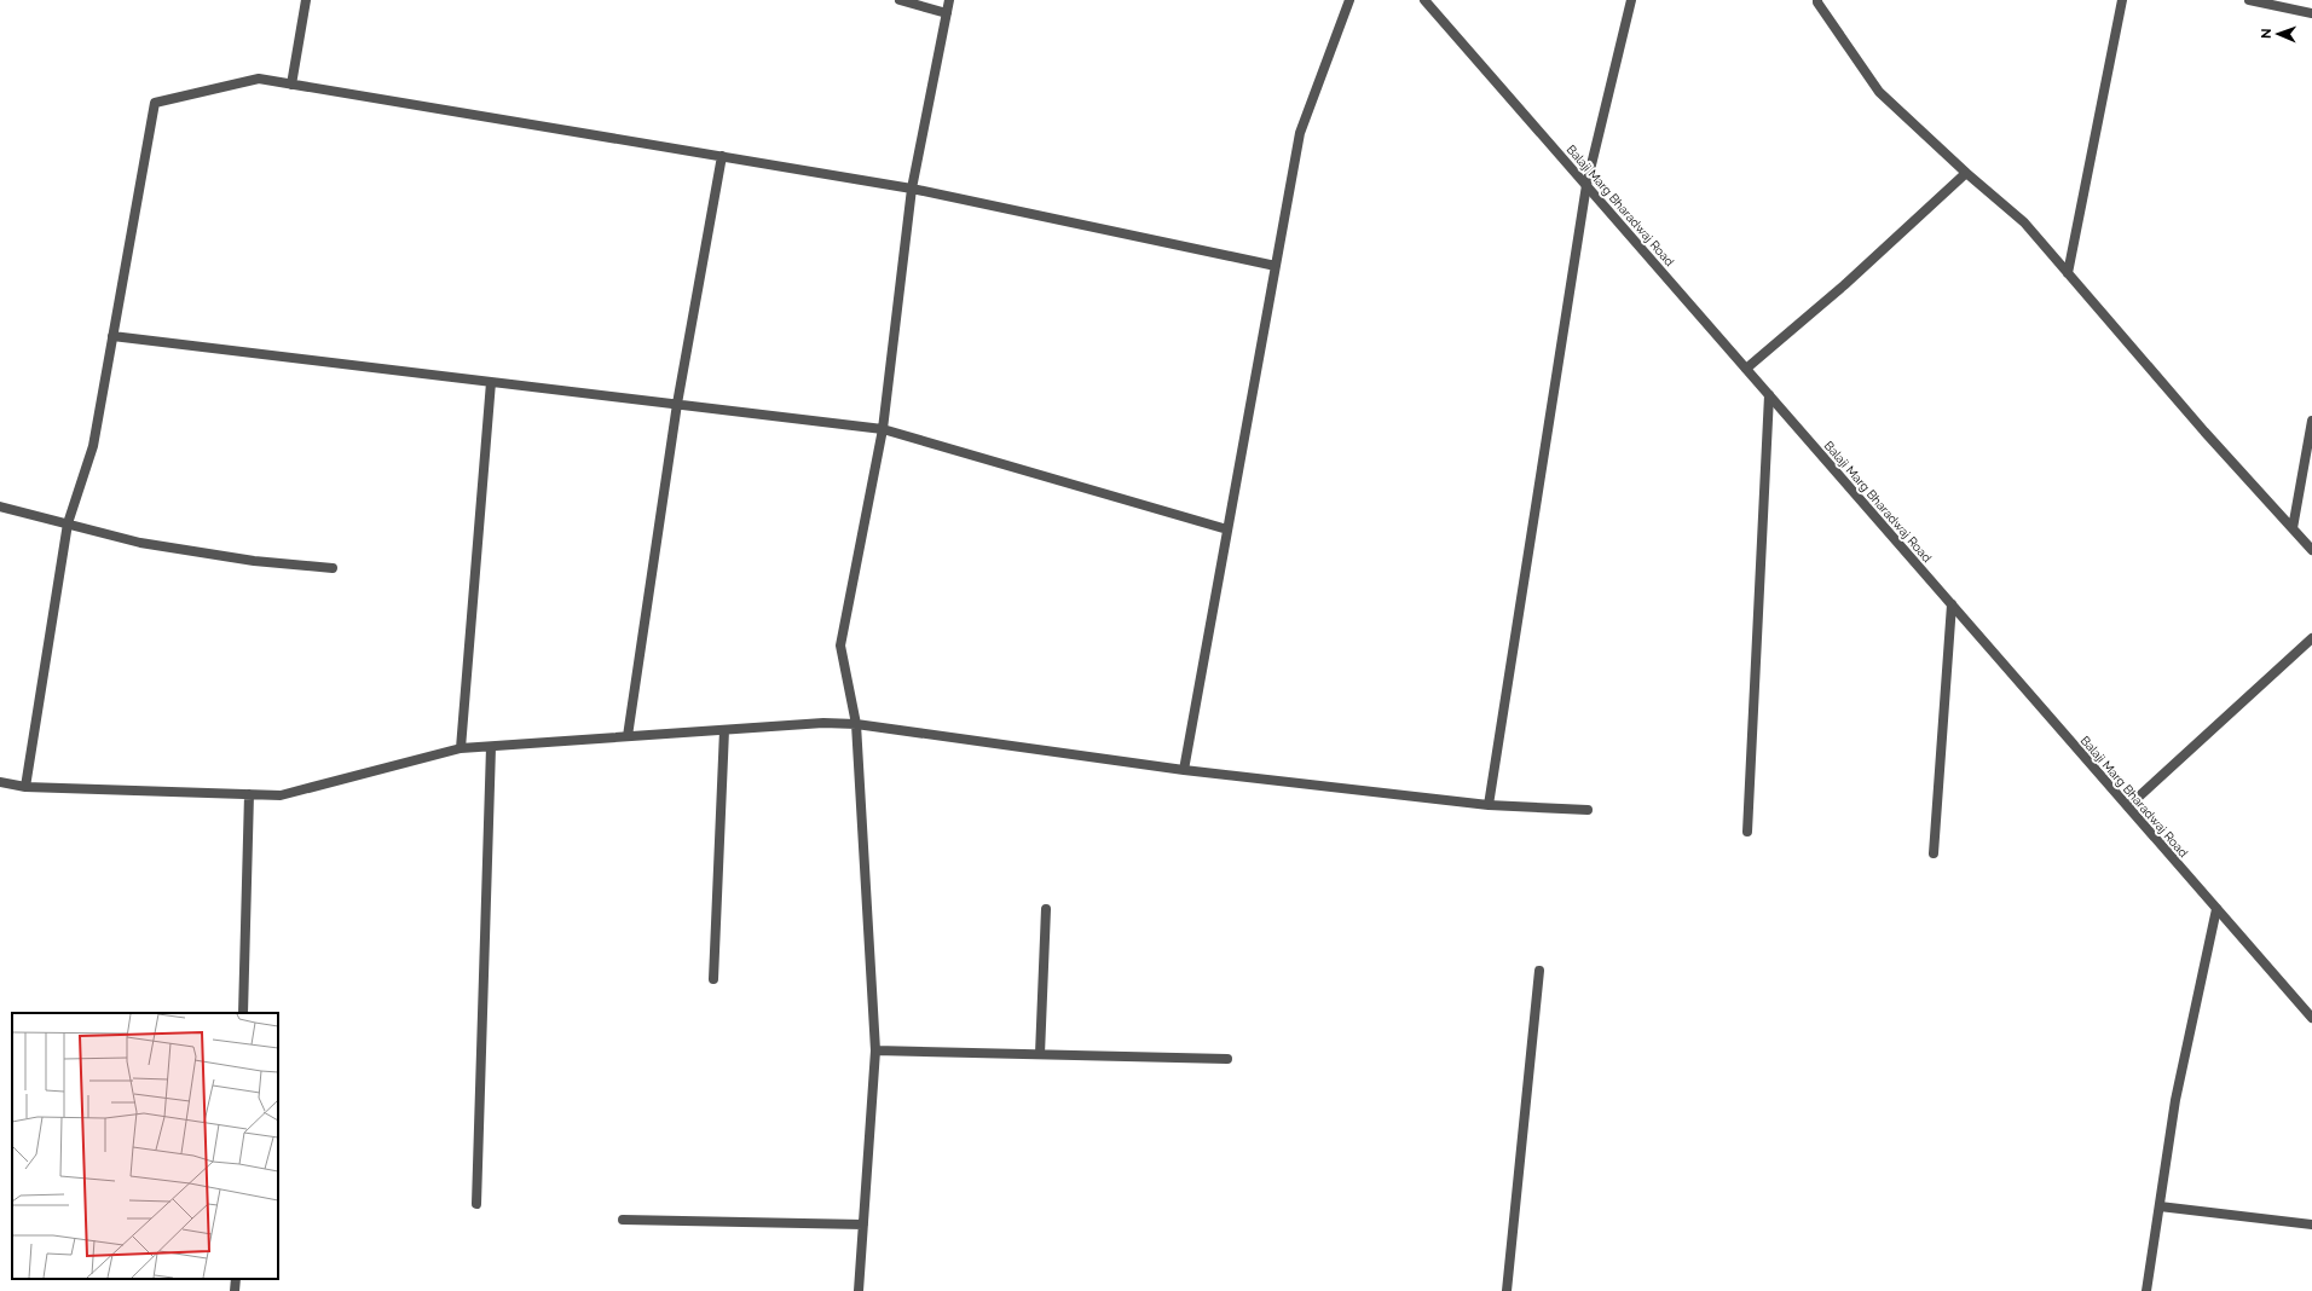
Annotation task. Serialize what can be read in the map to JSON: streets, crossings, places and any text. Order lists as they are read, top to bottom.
{
  "streets": {
    "street": ["Balaji Marg Bharadwaj Road"]
  },
  "north": "left"
}
